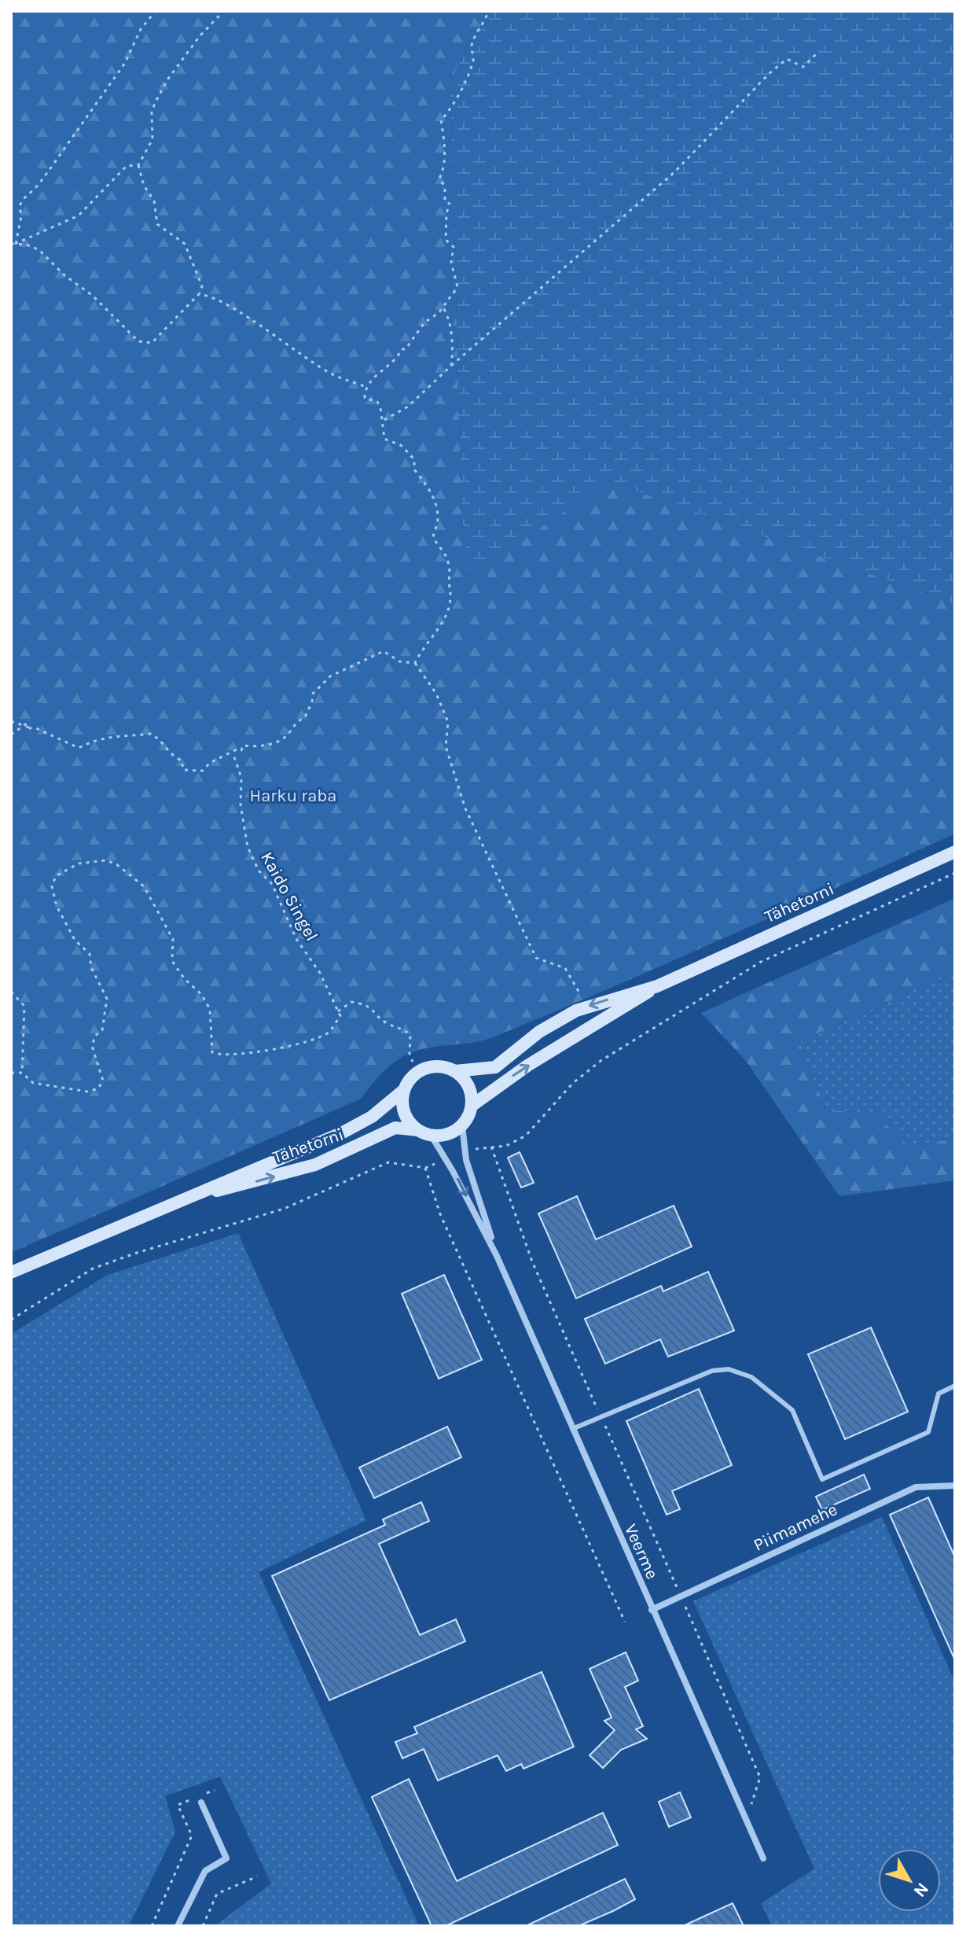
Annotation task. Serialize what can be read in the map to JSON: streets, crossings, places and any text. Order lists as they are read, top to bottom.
{
  "streets": {
    "street": ["Tähetorni", "Piimamehe", "Veerme"],
    "path": ["Kaido Singel"]
  },
  "crossings": [
    ["Tähetorni", "Veerme"],
    ["Piimamehe", "Veerme"]
  ],
  "parks": ["Harku raba"],
  "north": "bottom right"
}
